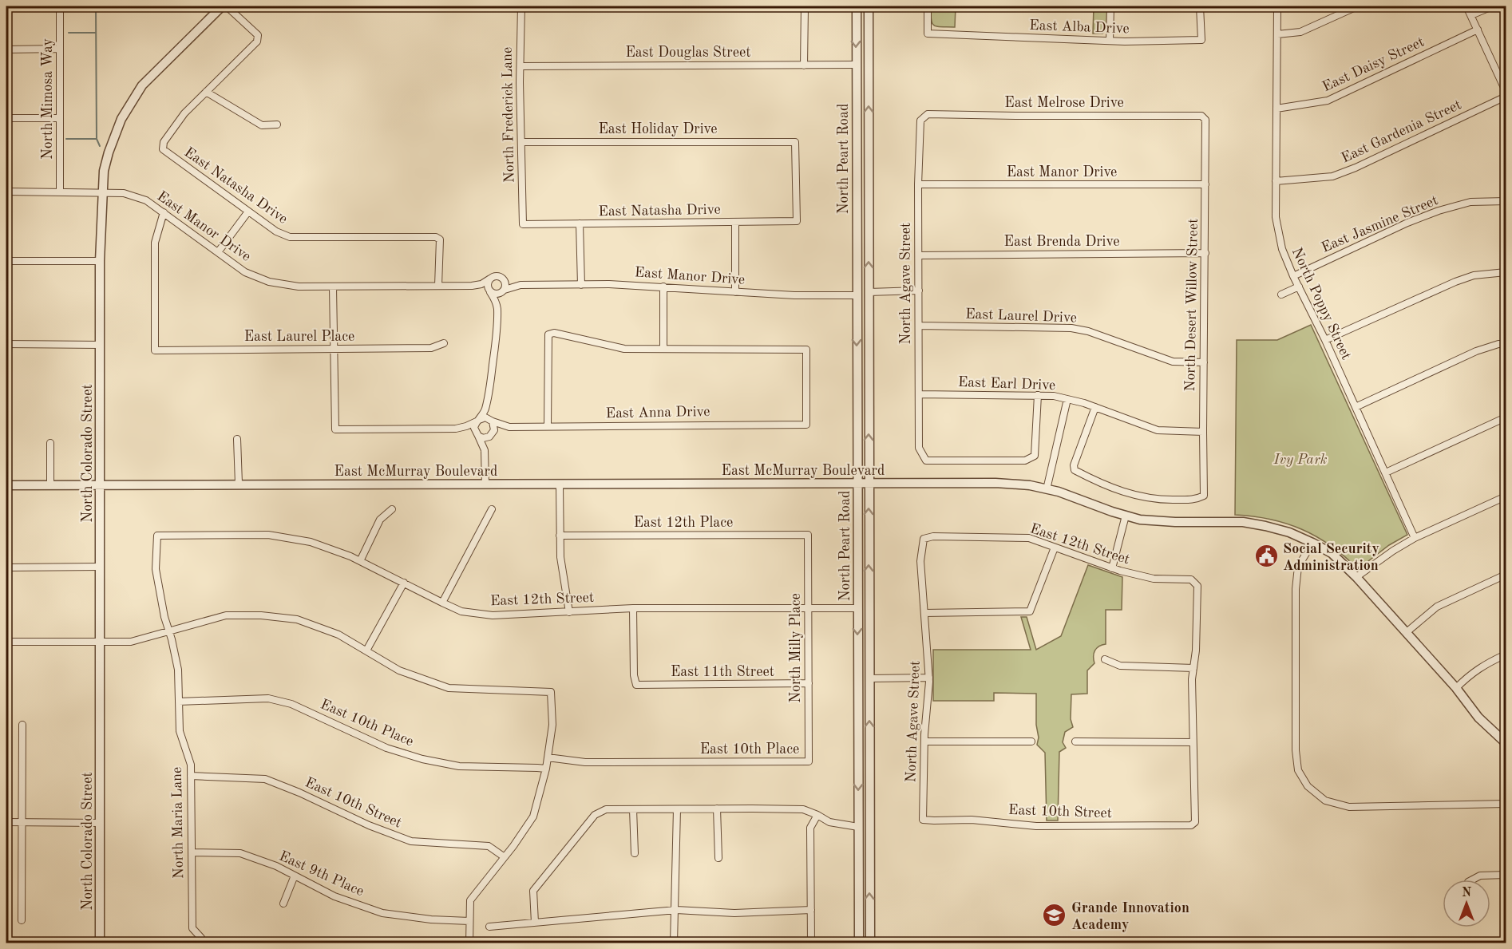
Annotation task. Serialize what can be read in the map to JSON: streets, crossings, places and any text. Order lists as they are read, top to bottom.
{
  "streets": {
    "street": [
      "East Alba Drive",
      "East Douglas Street",
      "East Daisy Street",
      "North Mimosa Way",
      "East Melrose Drive",
      "North Frederick Lane",
      "East Holiday Drive",
      "East Gardenia Street",
      "North Peart Road",
      "East Manor Drive",
      "East Natasha Drive",
      "East Jasmine Street",
      "East Brenda Drive",
      "North Agave Street",
      "North Poppy Street",
      "North Desert Willow Street",
      "East Laurel Drive",
      "East Laurel Place",
      "East Earl Drive",
      "East Anna Drive",
      "North Colorado Street",
      "East McMurray Boulevard",
      "East 12th Place",
      "East 12th Street",
      "North Milly Place",
      "East 11th Street",
      "East 10th Place",
      "East 10th Street",
      "North Maria Lane",
      "East 9th Place"
    ]
  },
  "crossings": [
    ["East Douglas Street", "North Frederick Lane"],
    ["East Douglas Street", "North Peart Road"],
    ["East Daisy Street", "North Poppy Street"],
    ["North Mimosa Way", "East Manor Drive"],
    ["East Melrose Drive", "North Agave Street"],
    ["East Melrose Drive", "North Desert Willow Street"],
    ["North Frederick Lane", "East Holiday Drive"],
    ["North Frederick Lane", "East Natasha Drive"],
    ["East Holiday Drive", "East Natasha Drive"],
    ["East Gardenia Street", "North Poppy Street"],
    ["North Peart Road", "East Manor Drive"],
    ["North Peart Road", "East McMurray Boulevard"],
    ["North Peart Road", "East 12th Street"],
    ["East Manor Drive", "East Natasha Drive"],
    ["East Manor Drive", "North Agave Street"],
    ["East Manor Drive", "North Desert Willow Street"],
    ["East Manor Drive", "East Laurel Place"],
    ["East Manor Drive", "North Colorado Street"],
    ["East Jasmine Street", "North Poppy Street"],
    ["East Brenda Drive", "North Agave Street"],
    ["East Brenda Drive", "North Desert Willow Street"],
    ["North Agave Street", "East Laurel Drive"],
    ["North Agave Street", "East Earl Drive"],
    ["North Agave Street", "East 12th Street"],
    ["North Agave Street", "East 10th Street"],
    ["North Desert Willow Street", "East Laurel Drive"],
    ["North Desert Willow Street", "East Earl Drive"],
    ["North Colorado Street", "East McMurray Boulevard"],
    ["East 12th Place", "North Milly Place"],
    ["East 12th Street", "North Milly Place"],
    ["East 12th Street", "East 11th Street"],
    ["East 12th Street", "North Maria Lane"],
    ["North Milly Place", "East 11th Street"],
    ["North Milly Place", "East 10th Place"],
    ["East 10th Place", "North Maria Lane"],
    ["East 10th Street", "North Maria Lane"],
    ["North Maria Lane", "East 9th Place"]
  ],
  "parks": ["Ivy Park"],
  "places": {
    "public building": ["Social Security Administration"],
    "school or university": ["Grande Innovation Academy"]
  },
  "north": "top"
}
